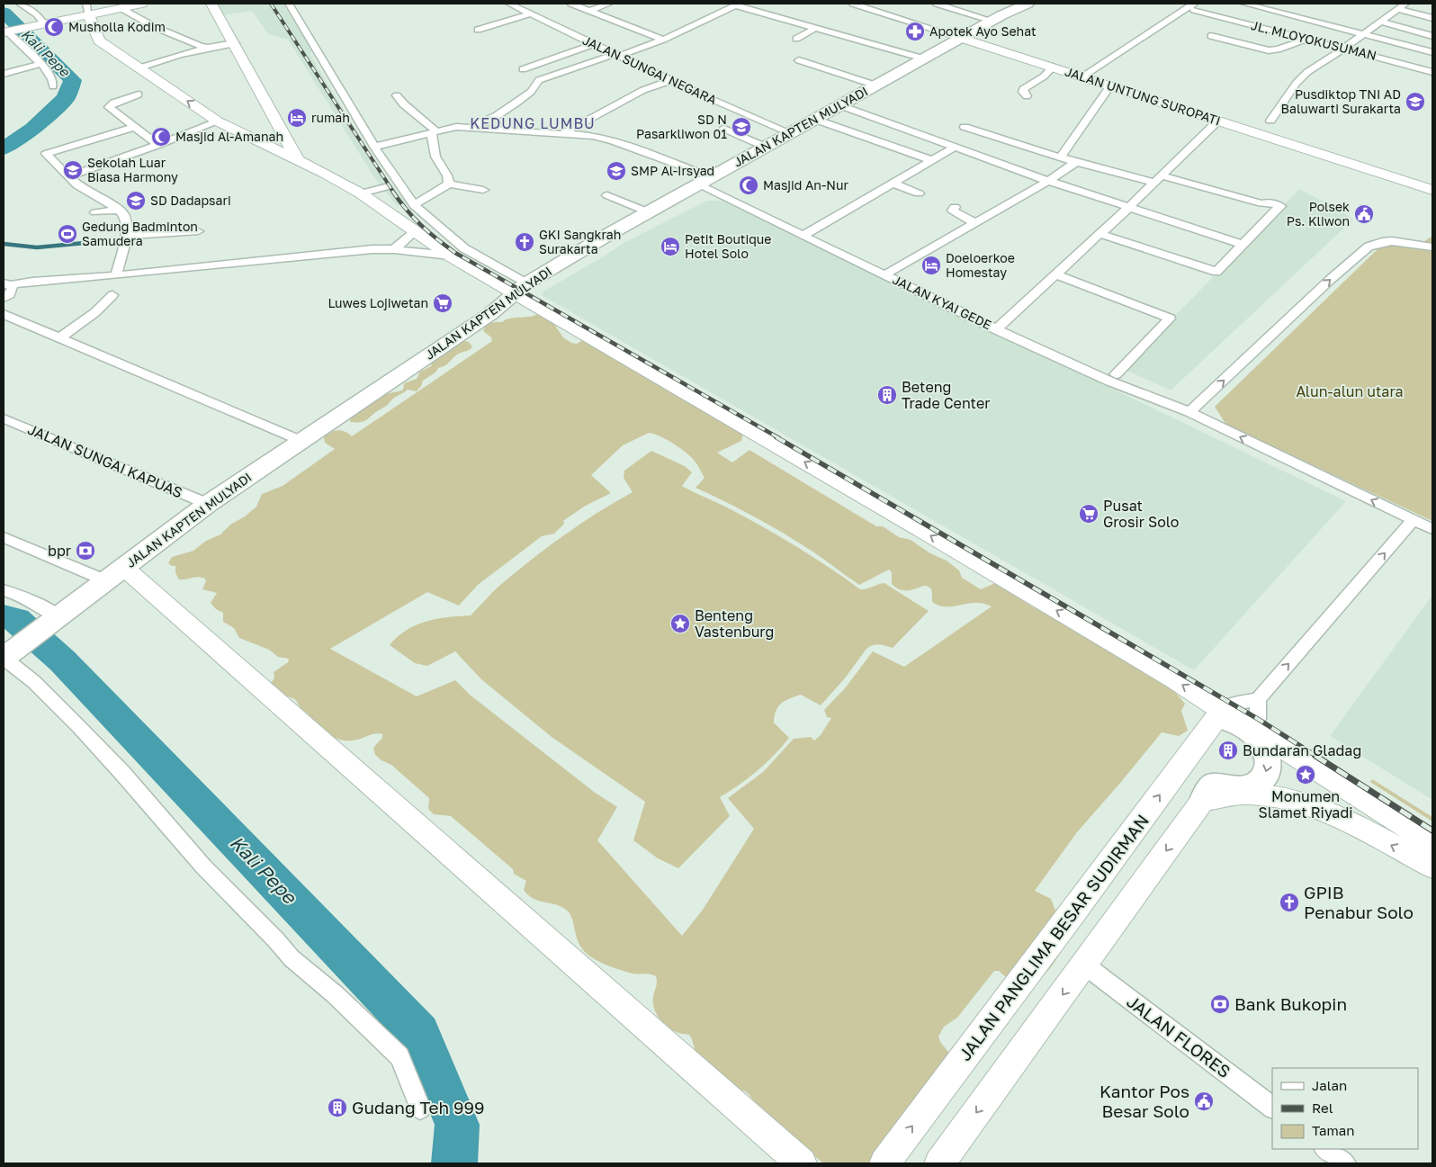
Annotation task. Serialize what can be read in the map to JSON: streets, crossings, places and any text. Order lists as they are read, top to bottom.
{
  "streets": {
    "main road": ["JALAN KAPTEN MULYADI"],
    "street": [
      "JL. MLOYOKUSUMAN",
      "JALAN SUNGAI NEGARA",
      "JALAN UNTUNG SUROPATI",
      "JALAN KYAI GEDE",
      "JALAN SUNGAI KAPUAS",
      "JALAN PANGLIMA BESAR SUDIRMAN",
      "JALAN FLORES"
    ]
  },
  "crossings": [
    ["JALAN SUNGAI NEGARA", "JALAN KAPTEN MULYADI"],
    ["JALAN UNTUNG SUROPATI", "JALAN KAPTEN MULYADI"],
    ["JALAN KAPTEN MULYADI", "JALAN KYAI GEDE"],
    ["JALAN KAPTEN MULYADI", "JALAN SUNGAI KAPUAS"]
  ],
  "districts": ["KEDUNG LUMBU"],
  "water": ["Kali Pepe"],
  "parks": ["Alun-alun utara"],
  "places": {
    "mosque": ["Musholla Kodim", "Masjid Al-Amanah", "Masjid An-Nur"],
    "pharmacy": ["Apotek Ayo Sehat"],
    "school or university": [
      "Pusdiktop TNI AD Baluwarti Surakarta",
      "SD N Pasarkliwon 01",
      "Sekolah Luar Biasa Harmony",
      "SMP Al-Irsyad",
      "SD Dadapsari"
    ],
    "hotel": ["rumah", "Petit Boutique Hotel Solo", "Doeloerkoe Homestay"],
    "public building": ["Polsek Ps. Kliwon", "Kantor Pos Besar Solo"],
    "sports": ["Gedung Badminton Samudera"],
    "church": ["GKI Sangkrah Surakarta", "GPIB Penabur Solo"],
    "supermarket": ["Luwes Lojiwetan", "Pusat Grosir Solo"],
    "building": ["Beteng Trade Center", "Bundaran Gladag", "Gudang Teh 999"],
    "bank": ["bpr", "Bank Bukopin"],
    "place": ["Benteng Vastenburg", "Monumen Slamet Riyadi"]
  },
  "legend": ["Jalan", "Rel", "Taman"]
}
